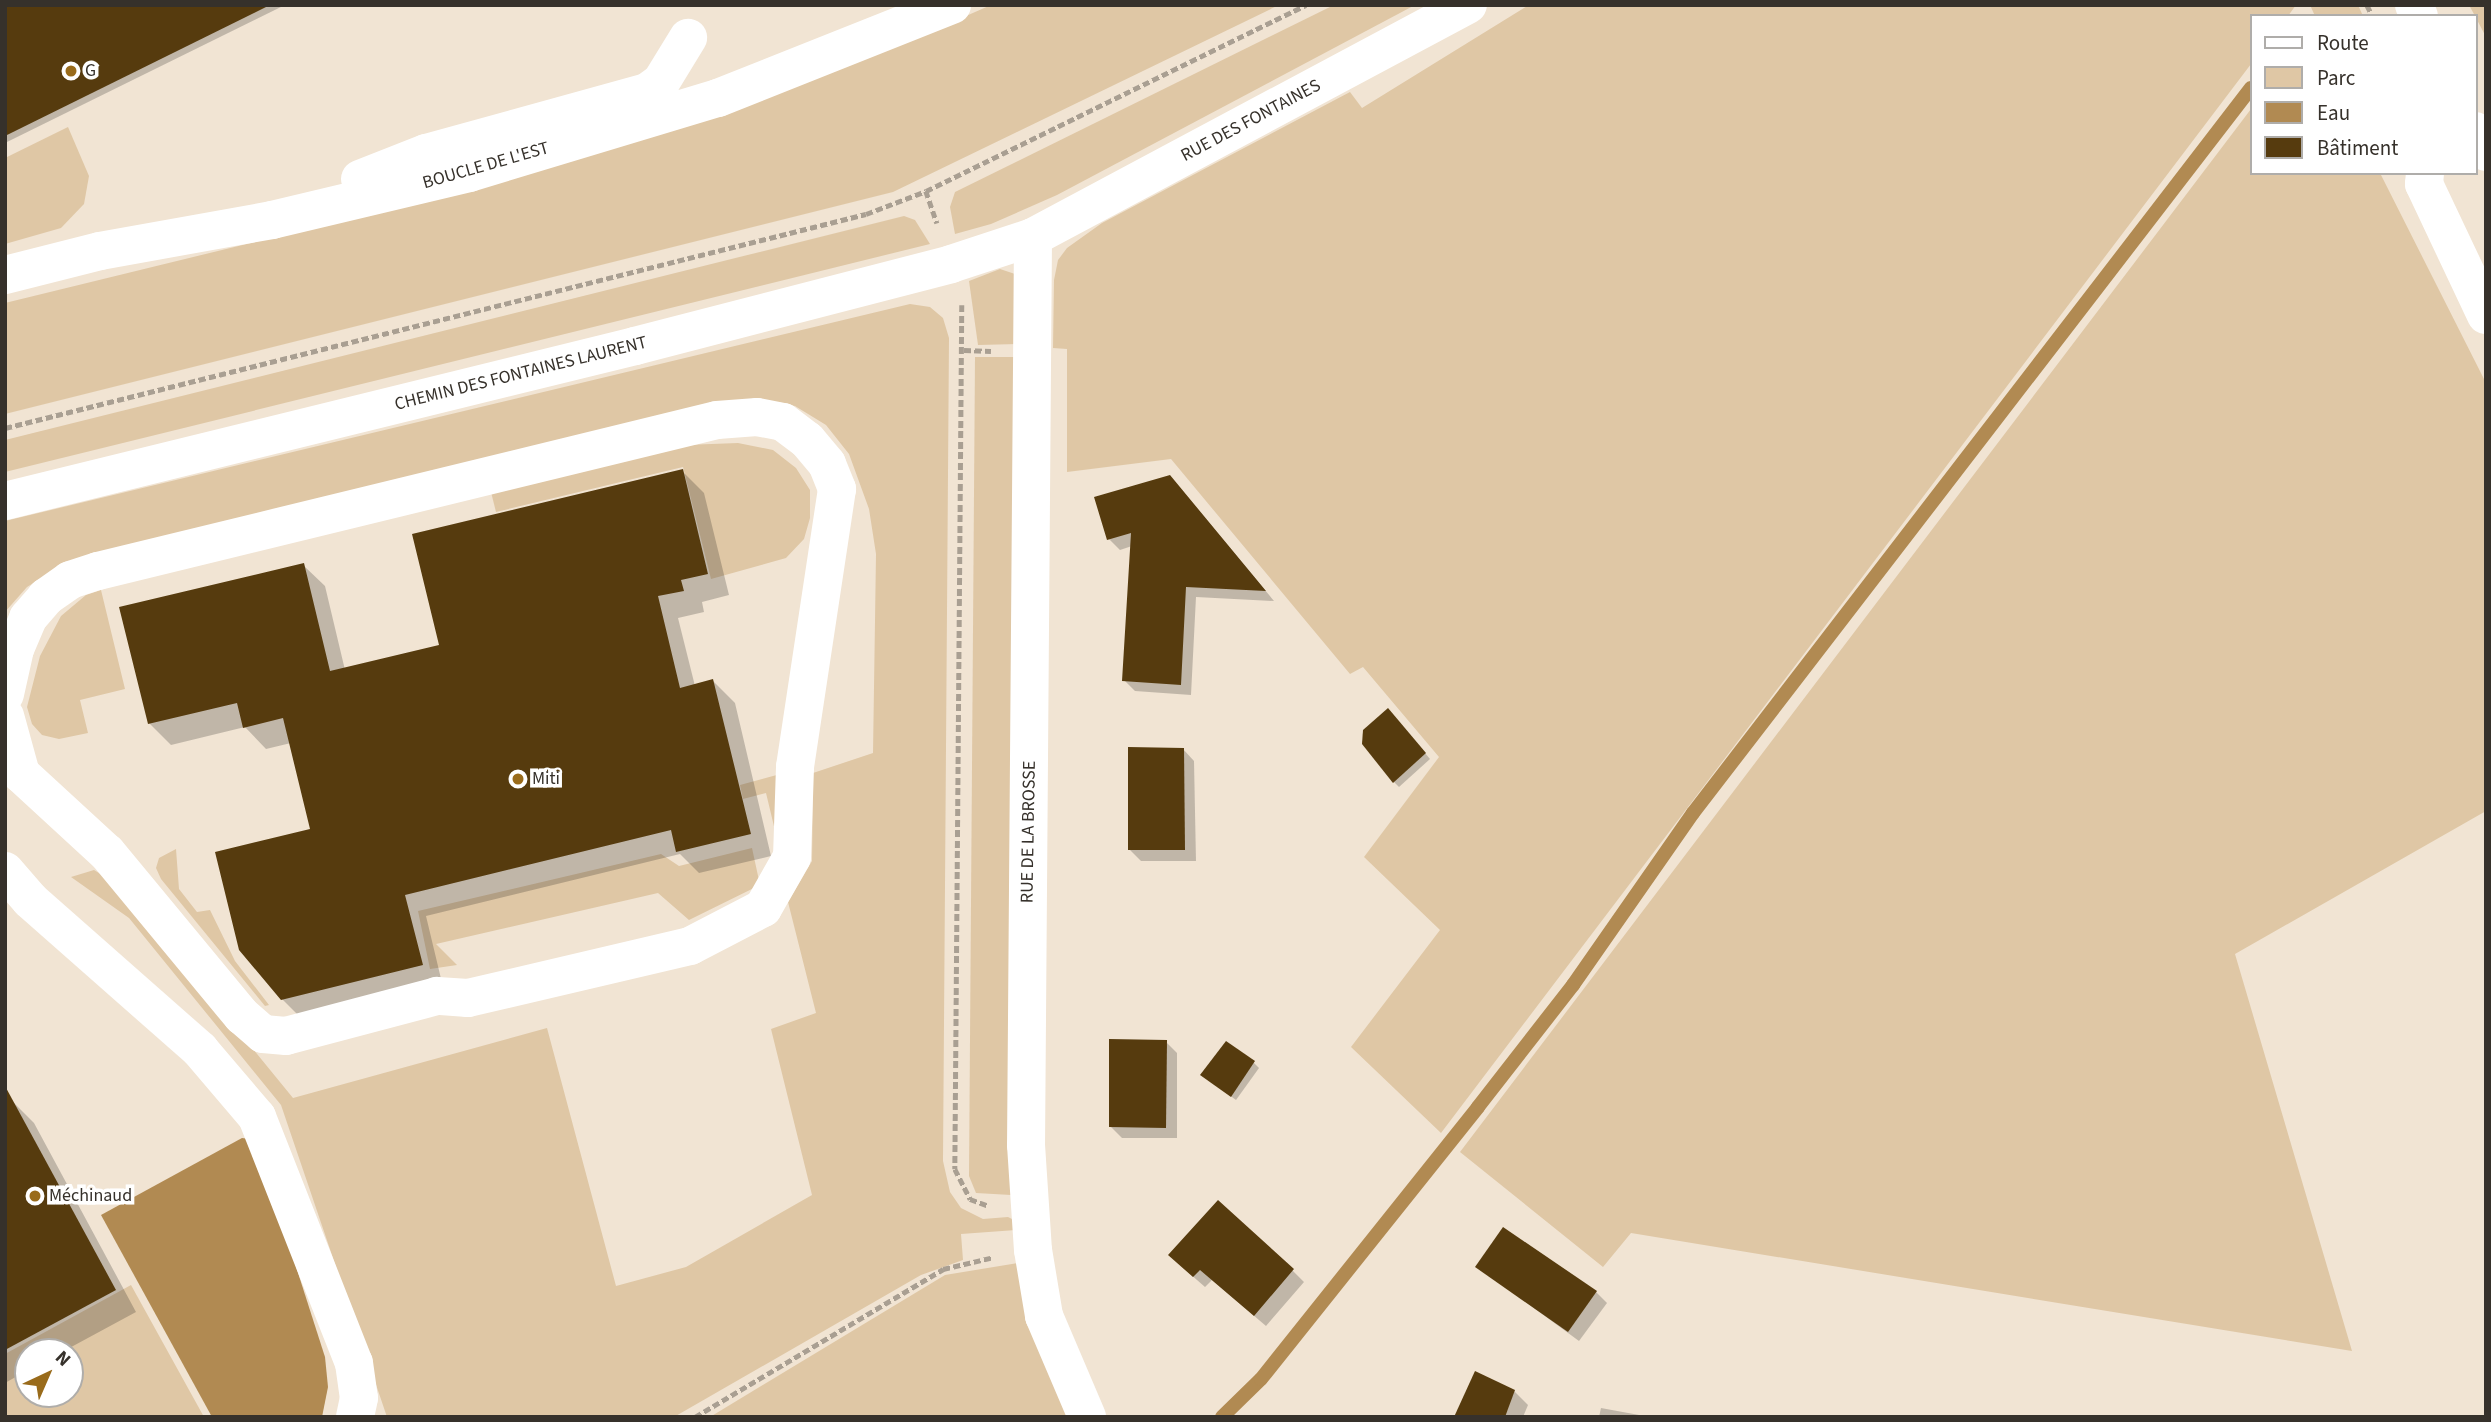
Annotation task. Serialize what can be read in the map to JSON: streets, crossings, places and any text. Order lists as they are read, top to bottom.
{
  "streets": {
    "street": [
      "RUE DES FONTAINES",
      "BOUCLE DE L'EST",
      "CHEMIN DES FONTAINES LAURENT",
      "RUE DE LA BROSSE"
    ]
  },
  "crossings": [
    ["RUE DES FONTAINES", "CHEMIN DES FONTAINES LAURENT"],
    ["RUE DES FONTAINES", "RUE DE LA BROSSE"],
    ["CHEMIN DES FONTAINES LAURENT", "RUE DE LA BROSSE"]
  ],
  "places": ["G", "Miti", "Méchinaud"],
  "legend": [
    "Route",
    "Parc",
    "Eau",
    "Bâtiment"
  ],
  "north": "top right"
}
